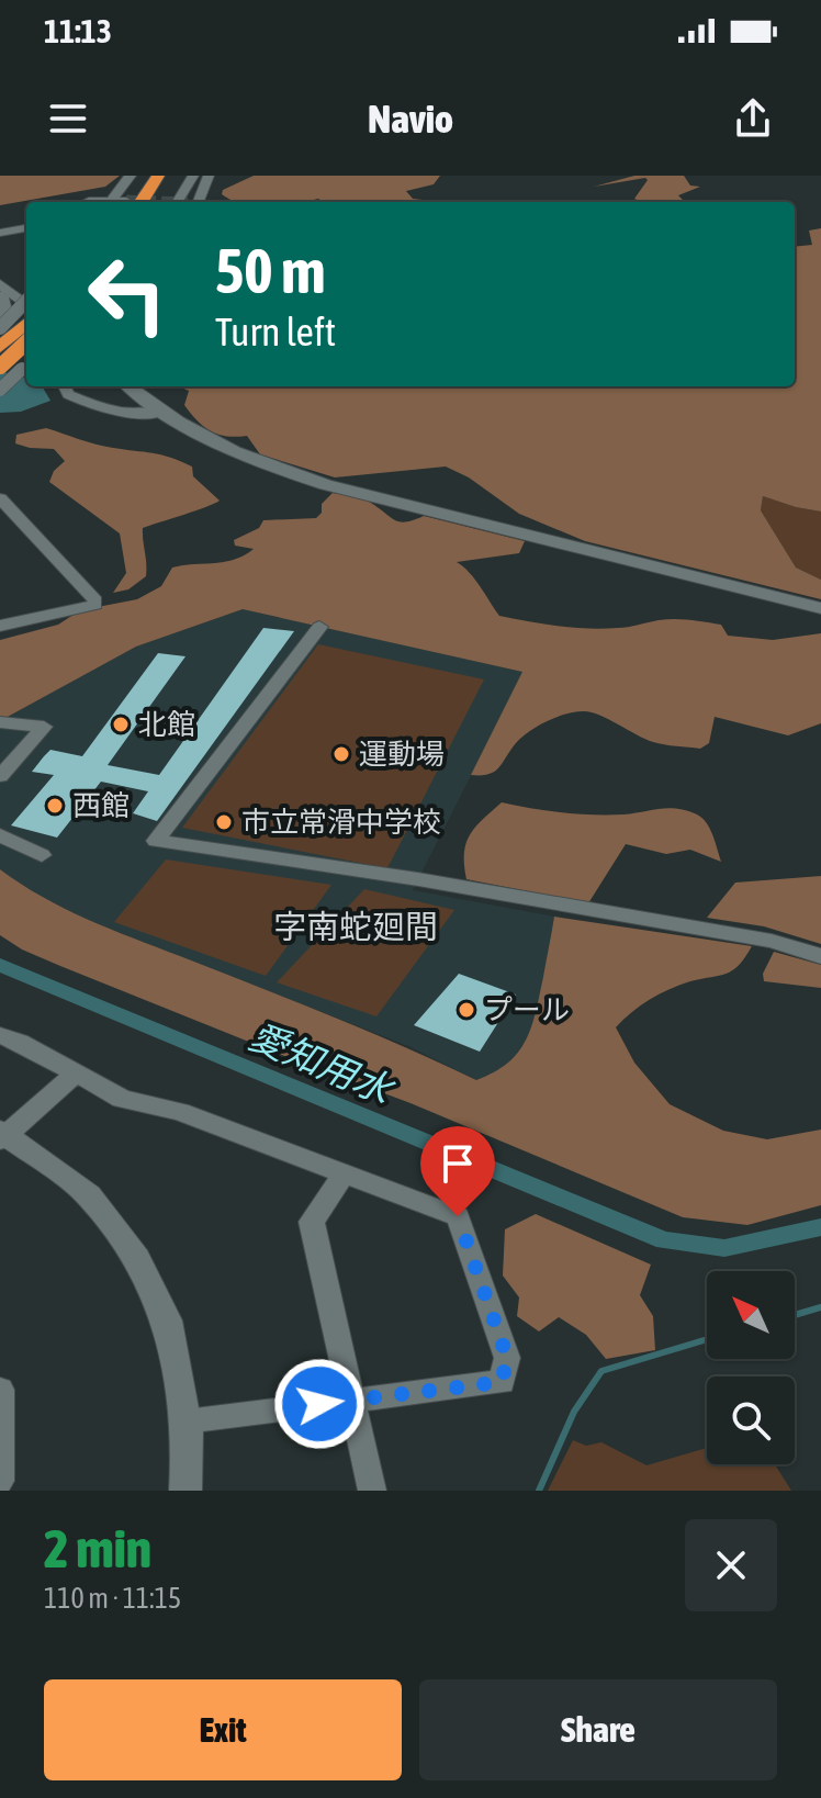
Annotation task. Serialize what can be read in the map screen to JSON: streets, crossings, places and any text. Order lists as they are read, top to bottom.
{
  "districts": ["字南蛇廻間"],
  "water": ["愛知用水"],
  "places": [
    "北館",
    "運動場",
    "西館",
    "市立常滑中学校",
    "プール"
  ],
  "north": "top left",
  "page": {
    "status": "11:13",
    "header": "Navio",
    "turn": ["50 m", "Turn left"],
    "heading": ["2 min", "110 m · 11:15"],
    "buttons": ["Exit", "Share"]
  }
}
